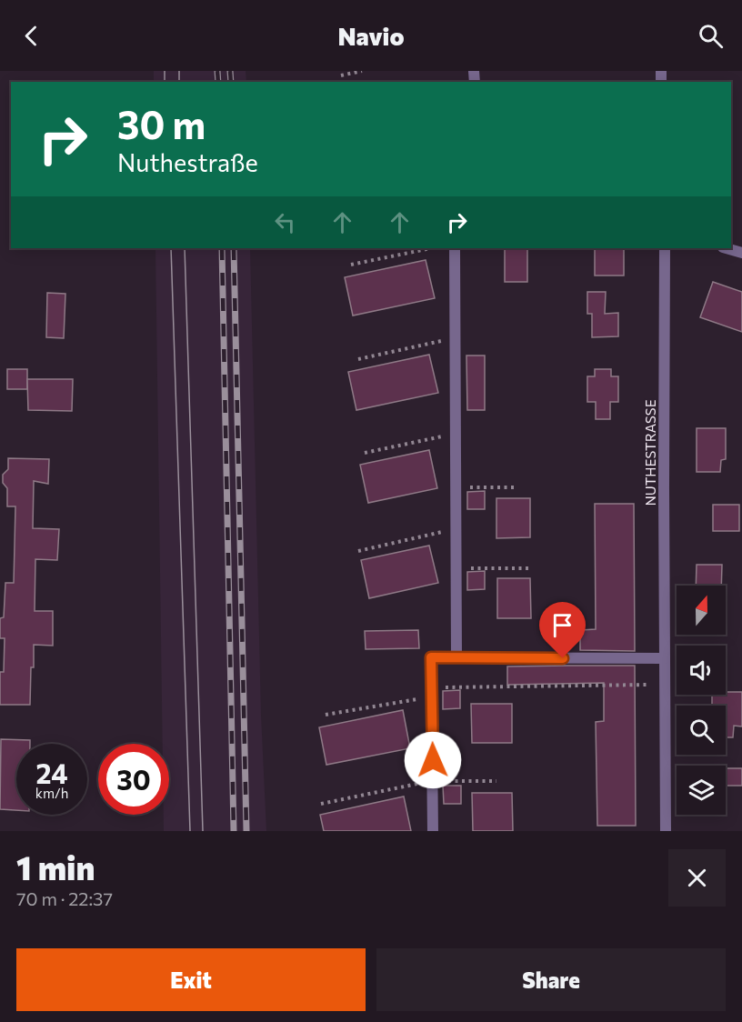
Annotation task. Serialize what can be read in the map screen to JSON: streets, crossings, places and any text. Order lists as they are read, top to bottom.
{
  "streets": {
    "street": ["NUTHESTRASSE"]
  },
  "north": "top",
  "page": {
    "header": "Navio",
    "turn": ["30 m", "Nuthestraße"],
    "speed": "24 km/h",
    "limit": "30",
    "heading": ["1 min", "70 m · 22:37"],
    "buttons": ["Exit", "Share"]
  }
}
